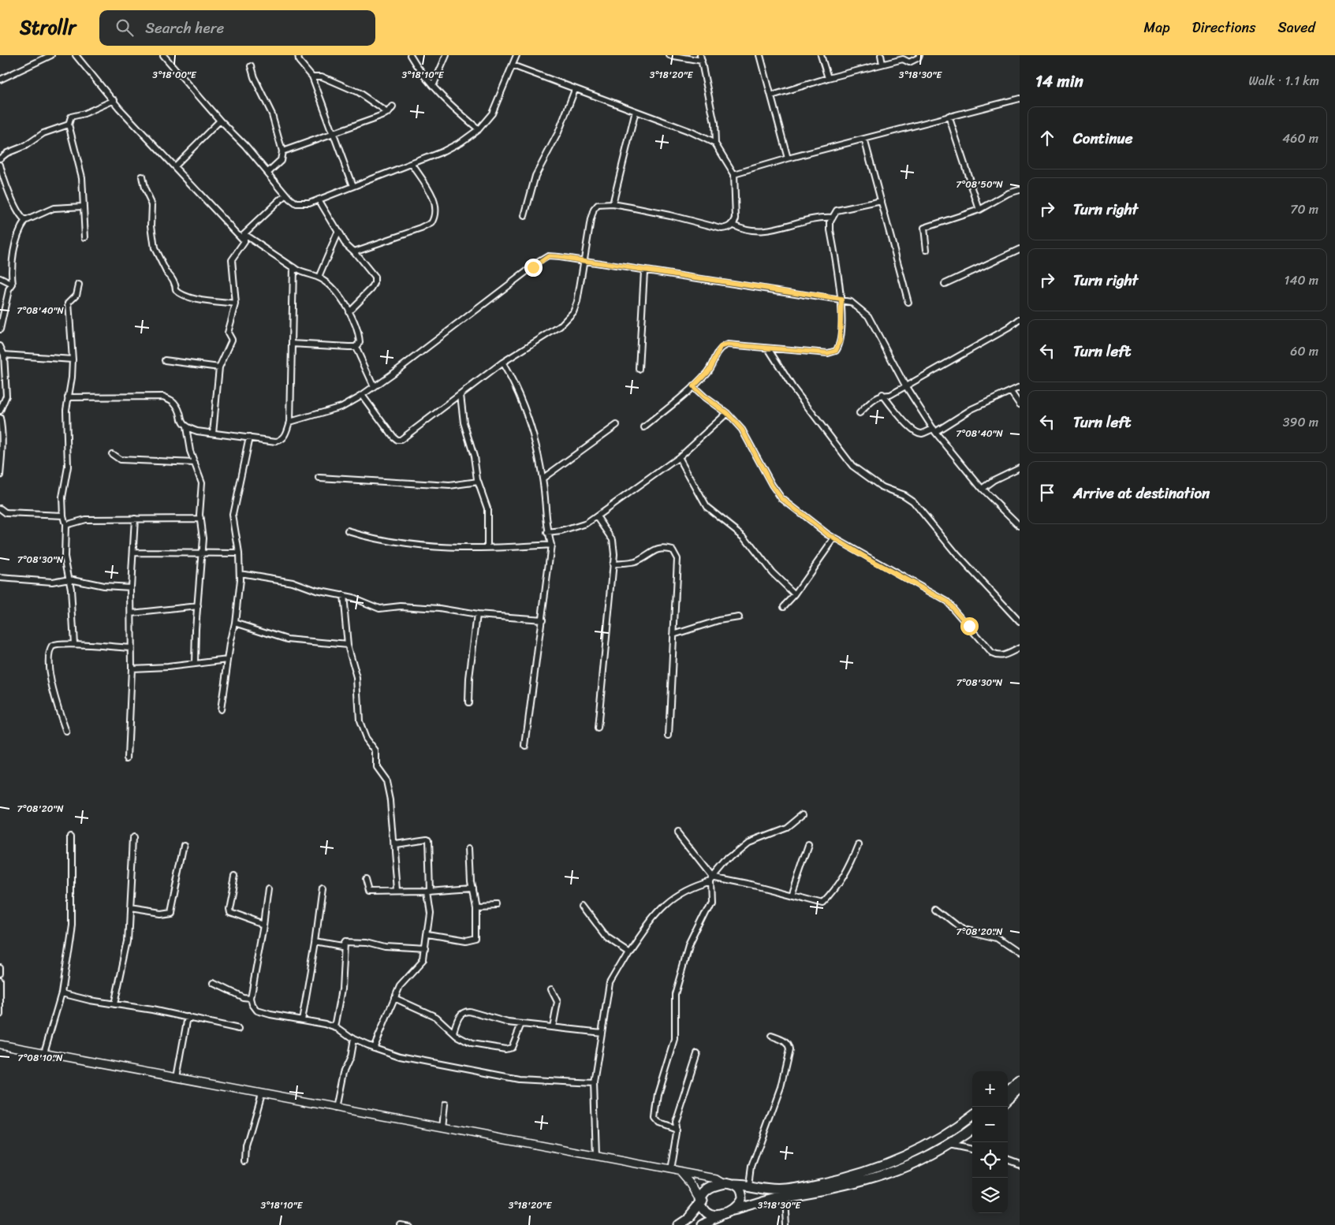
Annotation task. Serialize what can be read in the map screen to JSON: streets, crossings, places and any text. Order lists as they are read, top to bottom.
{
  "page": {
    "header": "Strollr",
    "search": "Search here",
    "nav": ["Map", "Directions", "Saved"],
    "heading": ["14 min", "Walk · 1.1 km"],
    "list": [
      ["Continue", "460 m"],
      ["Turn right", "70 m"],
      ["Turn right", "140 m"],
      ["Turn left", "60 m"],
      ["Turn left", "390 m"],
      "Arrive at destination"
    ],
    "map_buttons": ["+", "−"]
  },
  "coordinates": [
    "3°18'00\"E",
    "3°18'10\"E",
    "3°18'20\"E",
    "3°18'30\"E",
    "7°08'50\"N",
    "7°08'40\"N",
    "7°08'30\"N",
    "7°08'20\"N",
    "7°08'10\"N"
  ]
}
